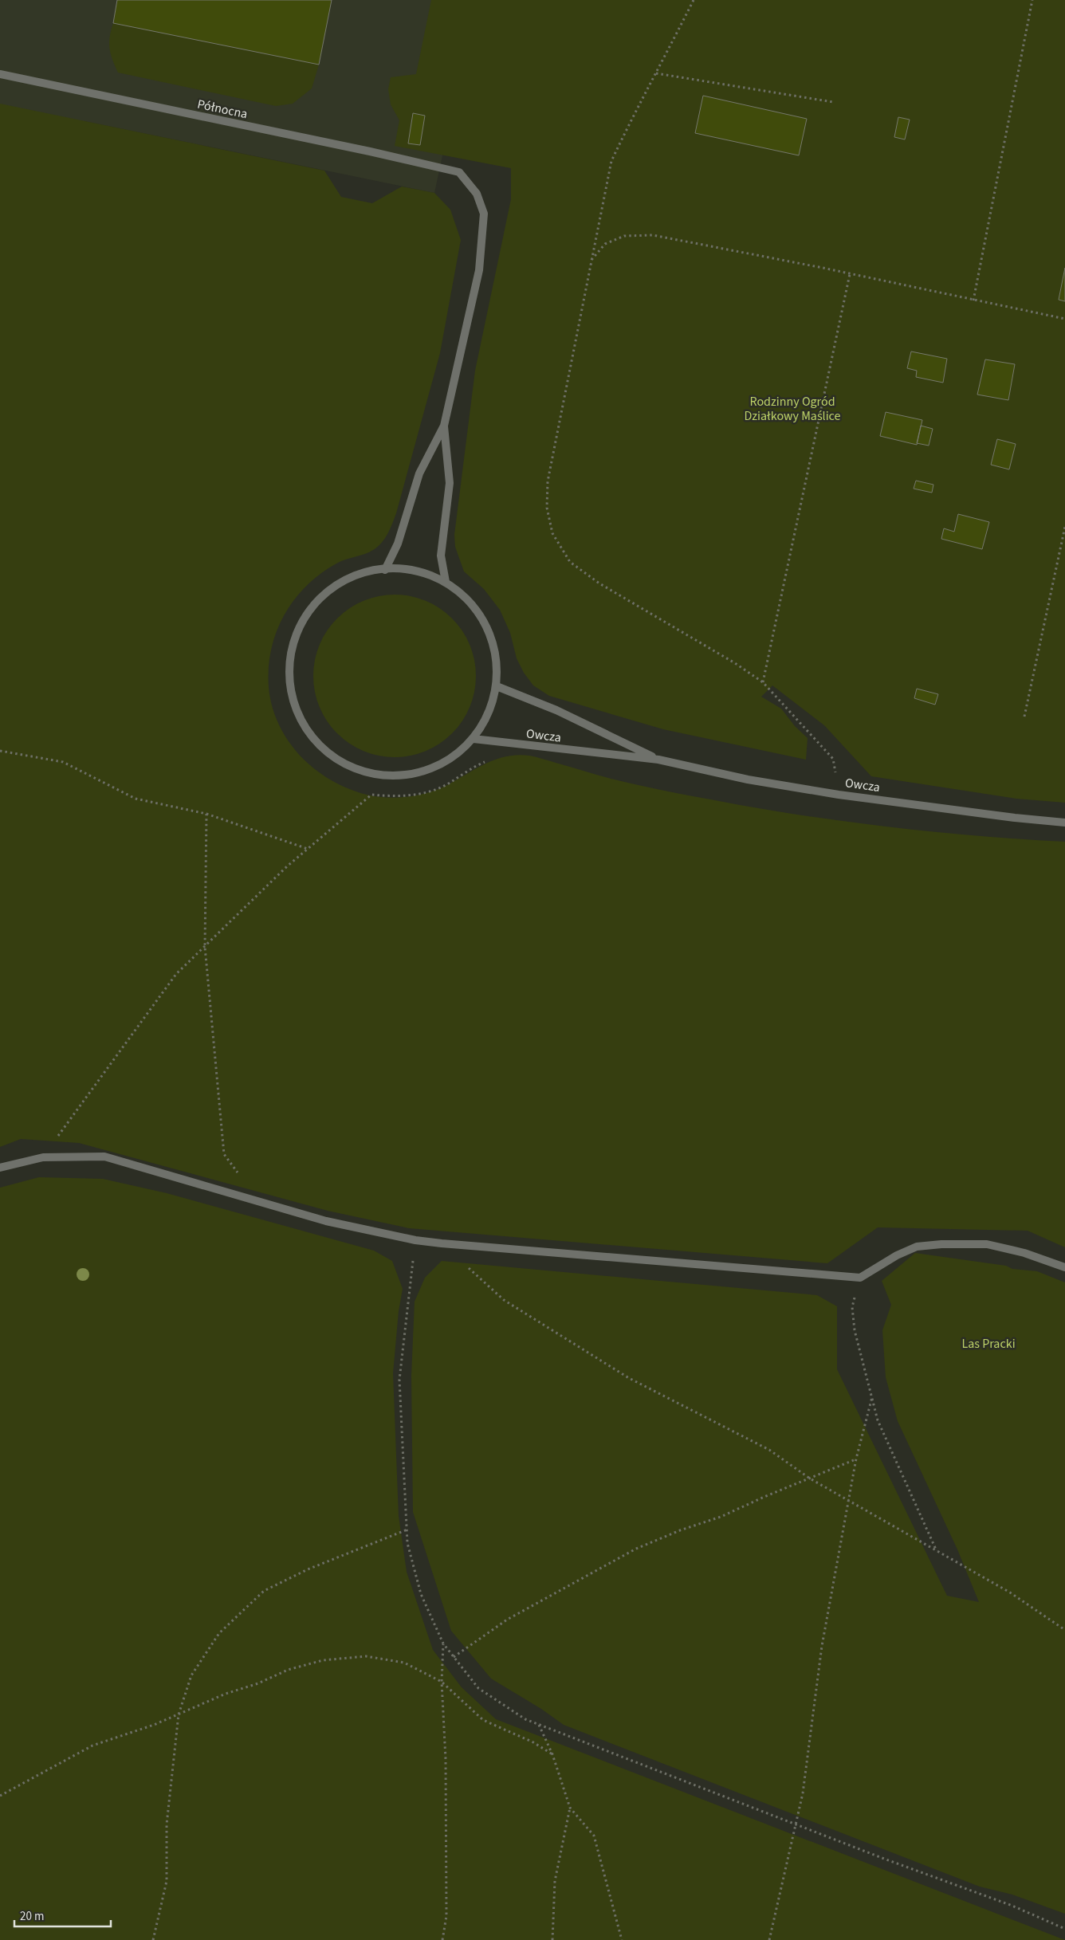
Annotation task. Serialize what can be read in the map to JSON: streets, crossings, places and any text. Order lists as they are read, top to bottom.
{
  "streets": {
    "street": ["Północna", "Owcza"]
  },
  "parks": ["Rodzinny Ogród Działkowy Maślice", "Las Pracki"],
  "scale_bar": "20 m"
}
